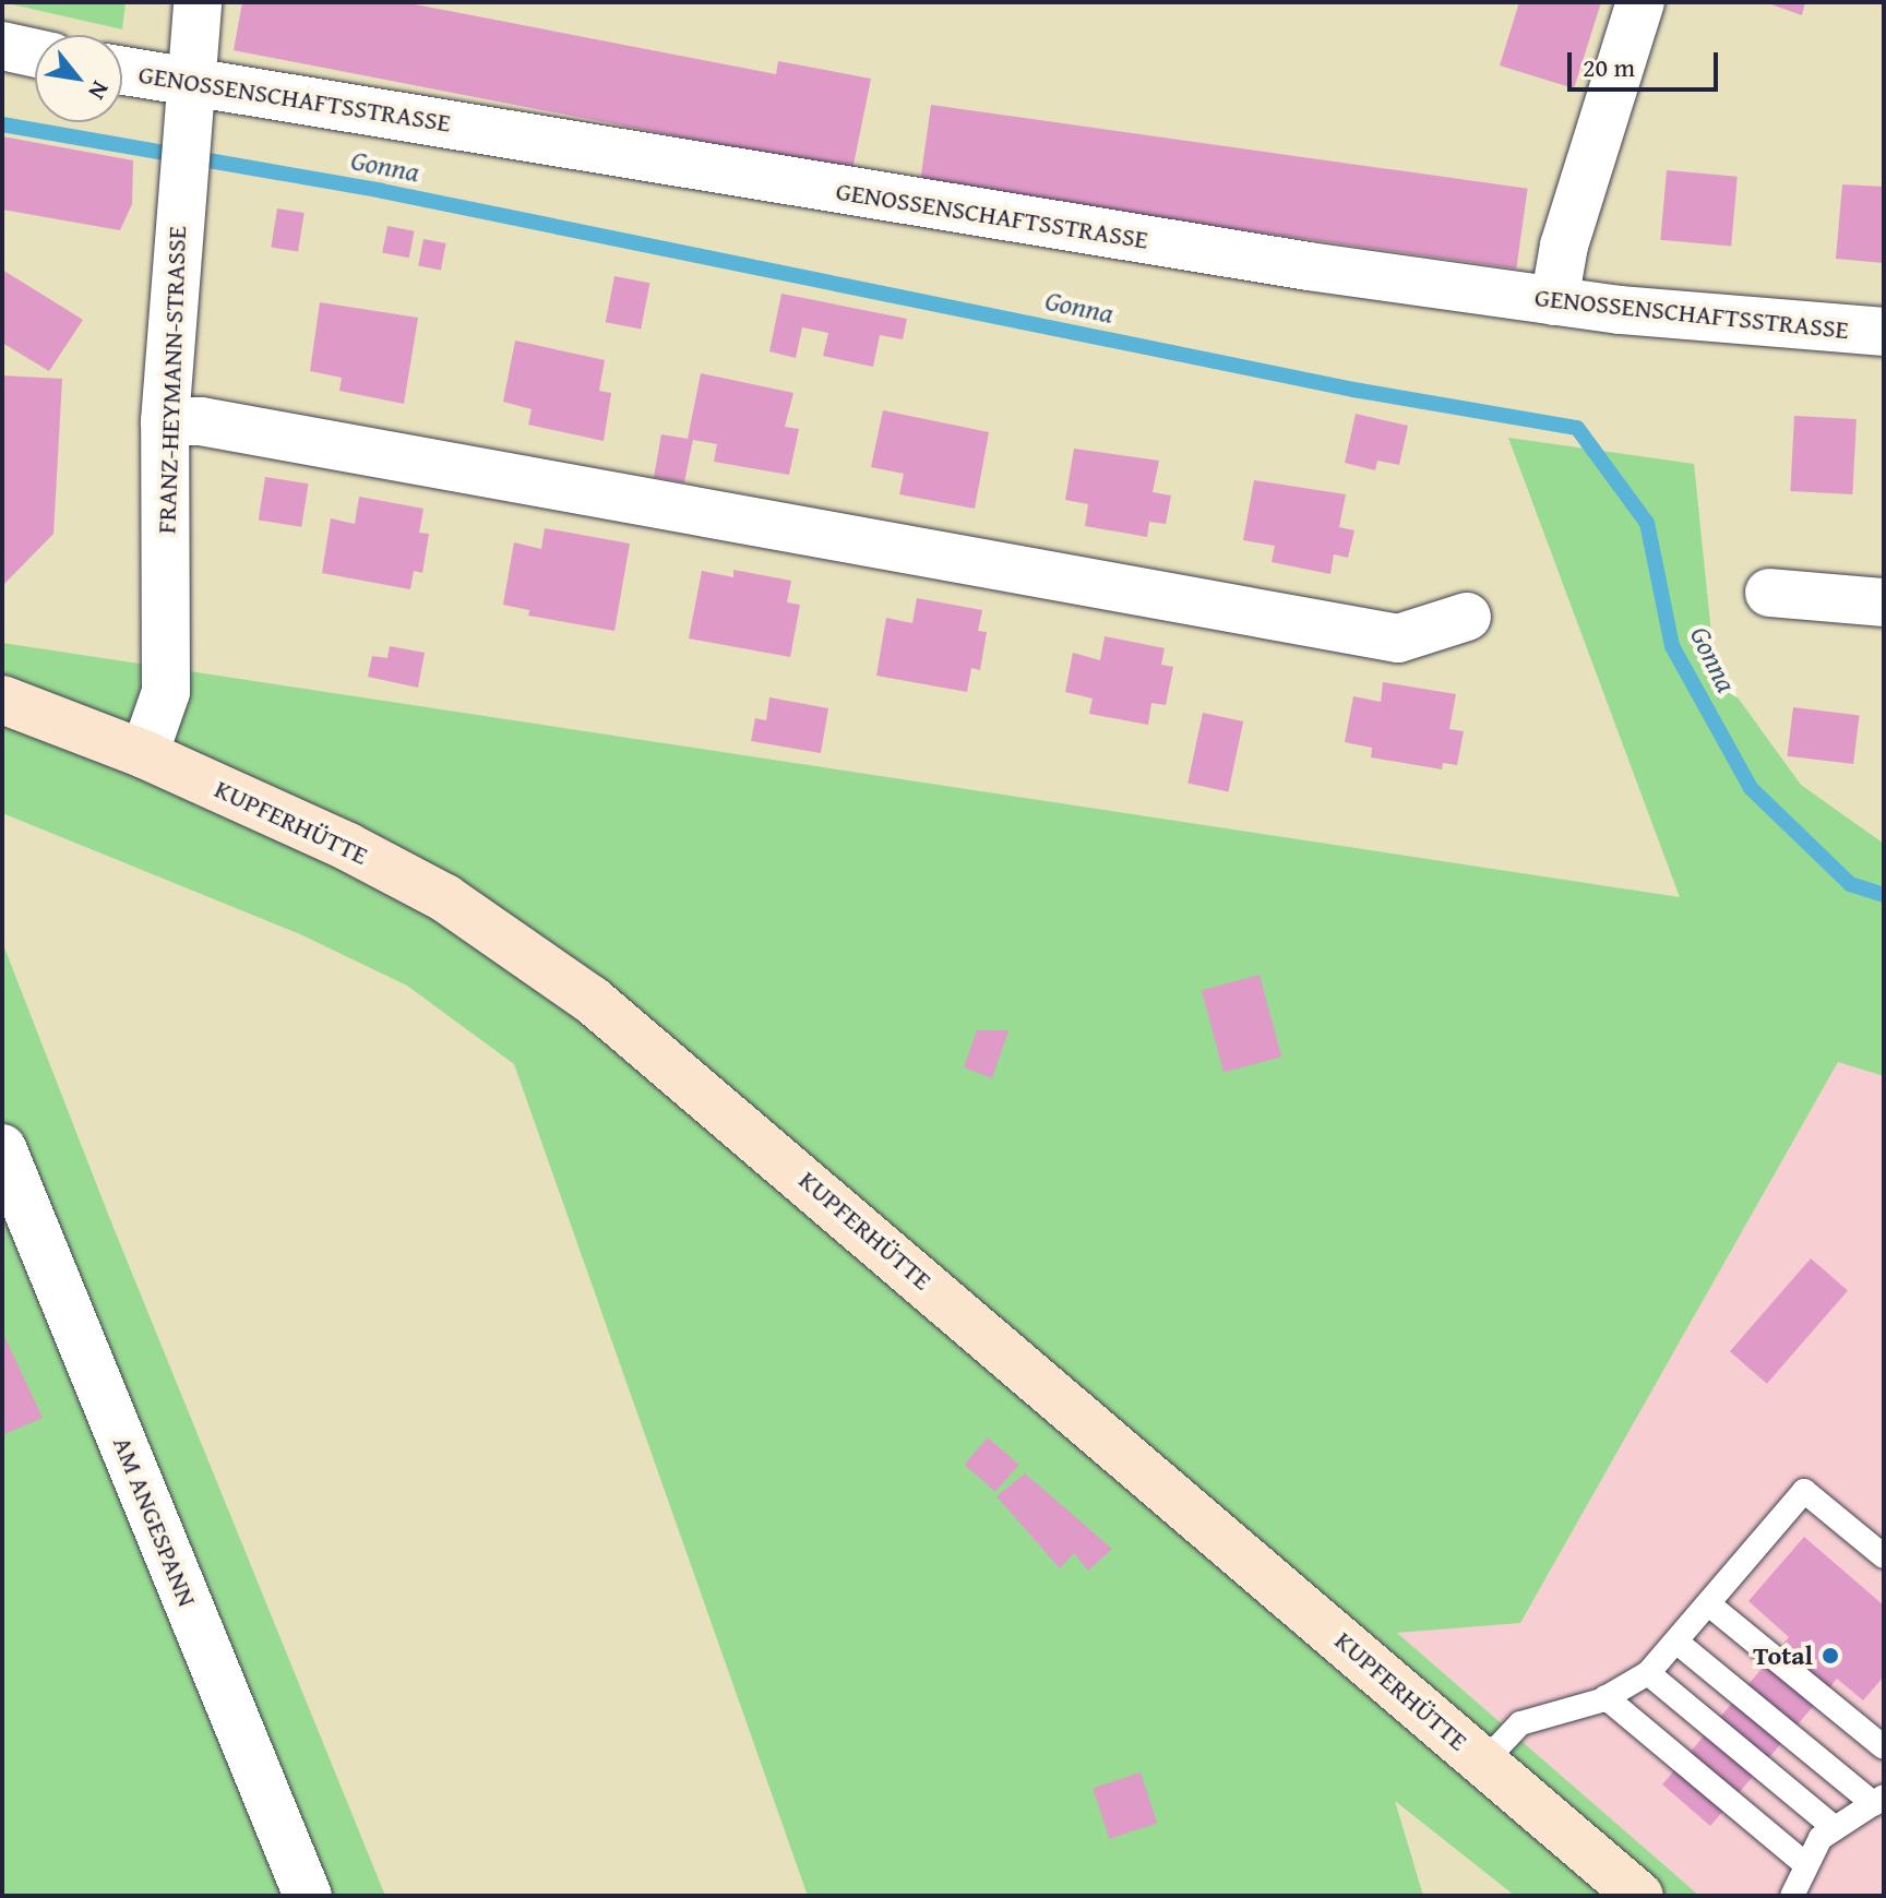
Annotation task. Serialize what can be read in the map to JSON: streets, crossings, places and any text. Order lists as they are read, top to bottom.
{
  "streets": {
    "main road": ["KUPFERHÜTTE"],
    "street": ["GENOSSENSCHAFTSSTRASSE", "FRANZ-HEYMANN-STRASSE", "AM ANGESPANN"]
  },
  "crossings": [
    ["GENOSSENSCHAFTSSTRASSE", "FRANZ-HEYMANN-STRASSE"],
    ["FRANZ-HEYMANN-STRASSE", "KUPFERHÜTTE"]
  ],
  "water": ["Gonna"],
  "places": ["Total"],
  "scale_bar": "20 m",
  "north": "bottom right"
}
